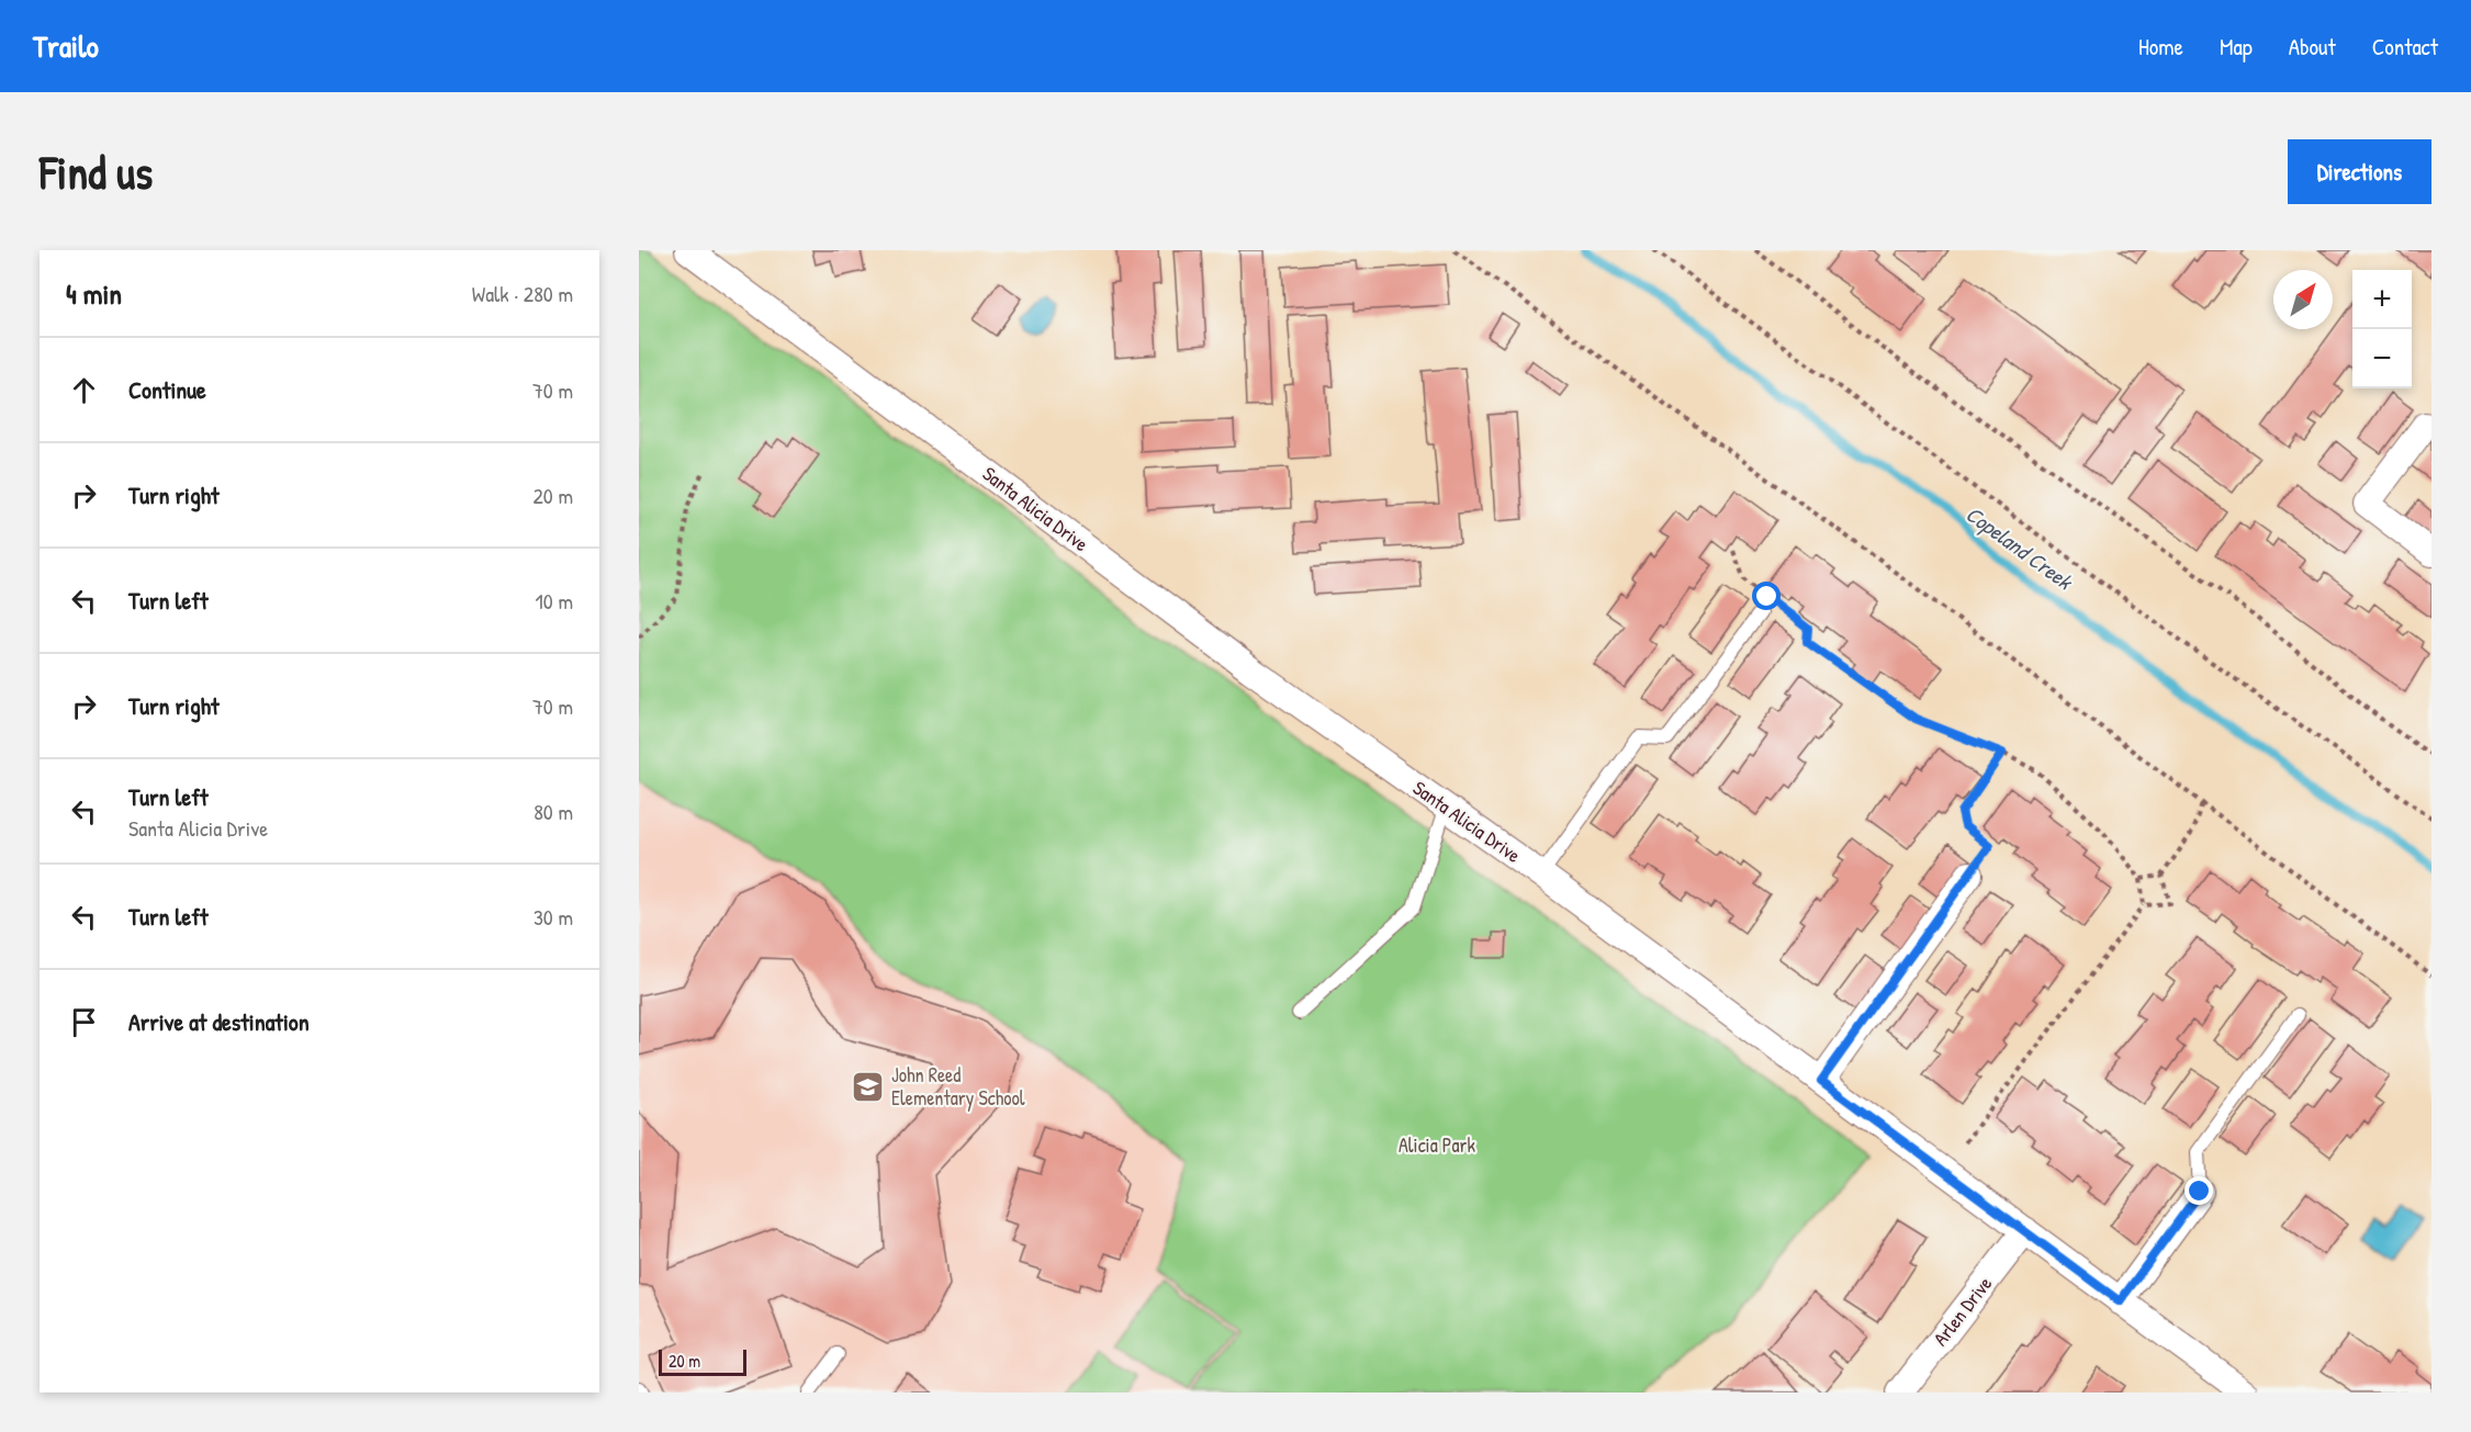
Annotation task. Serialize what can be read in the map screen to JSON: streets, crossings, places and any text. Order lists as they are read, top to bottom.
{
  "streets": {
    "street": ["Santa Alicia Drive", "Arlen Drive"]
  },
  "crossings": [
    ["Santa Alicia Drive", "Arlen Drive"]
  ],
  "water": ["Copeland Creek"],
  "parks": ["Alicia Park"],
  "places": {
    "school or university": ["John Reed Elementary School"]
  },
  "scale_bar": "20 m",
  "north": "top right",
  "page": {
    "header": "Trailo",
    "nav": [
      "Home",
      "Map",
      "About",
      "Contact"
    ],
    "buttons": "Directions",
    "title": "Find us",
    "heading": ["4 min", "Walk · 280 m"],
    "map_buttons": ["+", "−"],
    "list": [
      ["Continue", "70 m"],
      ["Turn right", "20 m"],
      ["Turn left", "10 m"],
      ["Turn right", "70 m"],
      ["Turn left", "Santa Alicia Drive", "80 m"],
      ["Turn left", "30 m"],
      "Arrive at destination"
    ],
    "scale": "20 m"
  }
}
